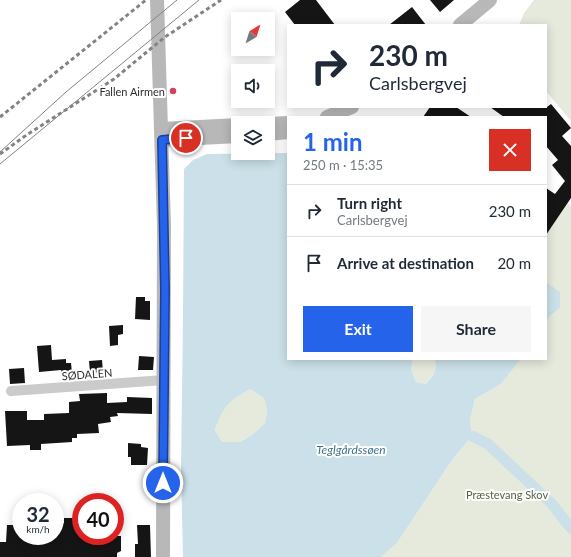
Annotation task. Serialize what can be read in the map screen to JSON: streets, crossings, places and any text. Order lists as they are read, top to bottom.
{
  "streets": {
    "street": ["SØDALEN"]
  },
  "water": ["Teglgårdssøen"],
  "parks": ["Præstevang Skov"],
  "places": ["Fallen Airmen"],
  "north": "top right",
  "page": {
    "turn": ["230 m", "Carlsbergvej"],
    "heading": ["1 min", "250 m · 15:35"],
    "list": [
      {
        "name": "Turn right",
        "note": "Carlsbergvej",
        "value": "230 m"
      },
      {
        "name": "Arrive at destination",
        "value": "20 m"
      }
    ],
    "buttons": ["Exit", "Share"],
    "speed": "32 km/h",
    "limit": "40"
  }
}
